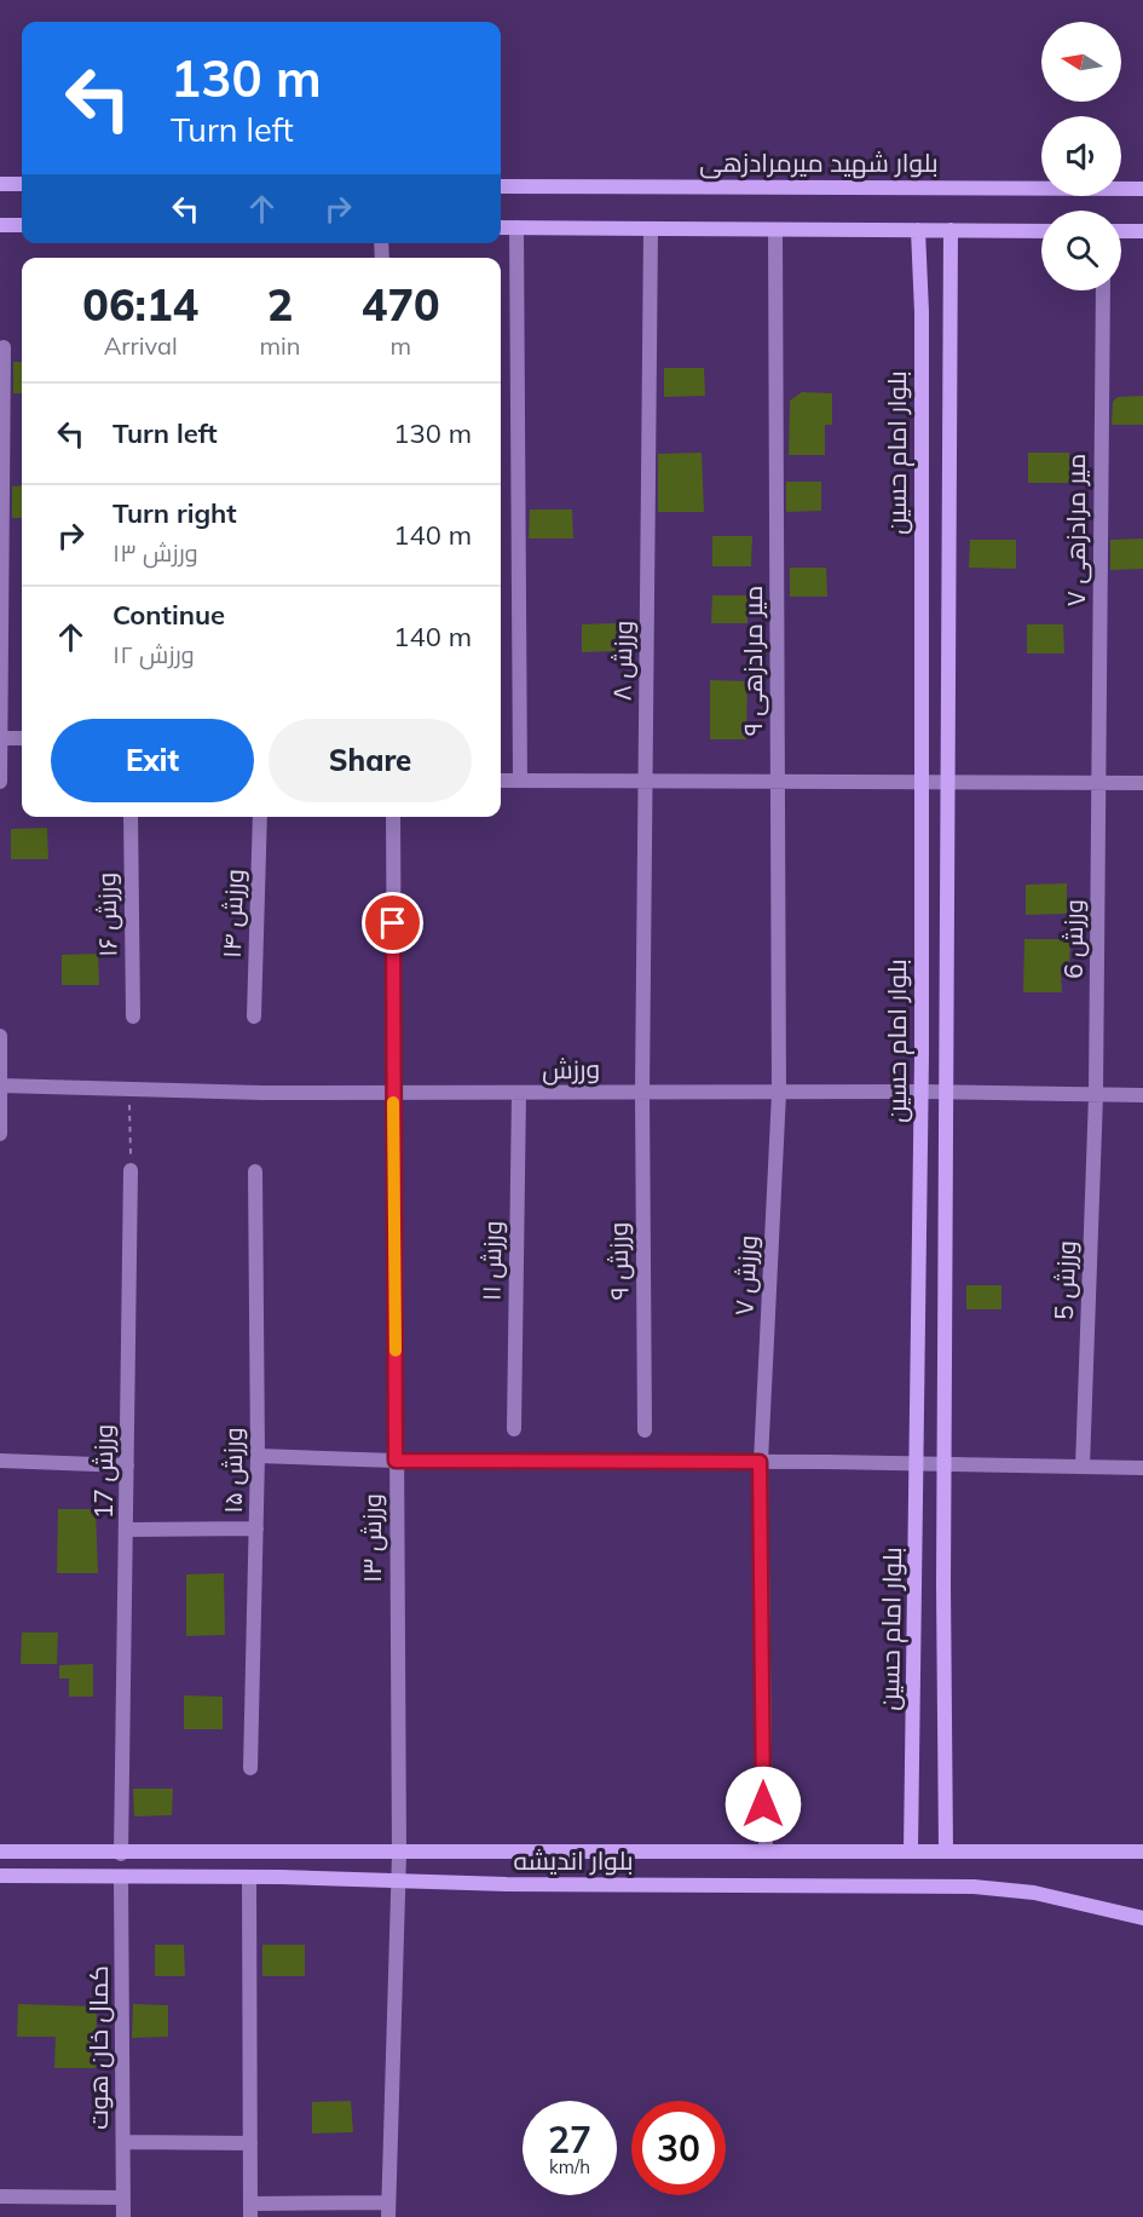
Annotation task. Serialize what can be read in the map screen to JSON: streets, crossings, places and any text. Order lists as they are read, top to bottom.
{
  "streets": {
    "street": [
      "بلوار شهید میرمرادزهی",
      "بلوار امام حسین",
      "میر مرادزهی ۷",
      "ورزش ۸",
      "میر مرادزهی ۹",
      "ورزش ۱۴",
      "ورزش ۱۶",
      "ورزش 6",
      "ورزش",
      "ورزش ۱۱",
      "ورزش ۹",
      "ورزش ۷",
      "ورزش 5",
      "ورزش ۱۵",
      "ورزش 17",
      "ورزش ۱۳",
      "بلوار اندیشه",
      "کمال خان هوت"
    ]
  },
  "crossings": [
    ["بلوار امام حسین", "ورزش"],
    ["بلوار امام حسین", "بلوار اندیشه"],
    ["میر مرادزهی ۷", "ورزش 6"],
    ["ورزش ۸", "ورزش"],
    ["ورزش ۸", "ورزش ۹"],
    ["میر مرادزهی ۹", "ورزش"],
    ["میر مرادزهی ۹", "ورزش ۷"],
    ["ورزش 6", "ورزش"],
    ["ورزش 6", "ورزش 5"],
    ["ورزش", "ورزش ۱۱"],
    ["ورزش", "ورزش ۹"],
    ["ورزش", "ورزش ۷"],
    ["ورزش", "ورزش 5"],
    ["ورزش", "ورزش ۱۳"],
    ["ورزش ۷", "بلوار اندیشه"],
    ["ورزش 17", "بلوار اندیشه"],
    ["ورزش ۱۳", "بلوار اندیشه"],
    ["بلوار اندیشه", "کمال خان هوت"]
  ],
  "north": "left",
  "page": {
    "turn": ["130 m", "Turn left"],
    "eta": [
      "06:14",
      "Arrival",
      "2",
      "min",
      "470",
      "m"
    ],
    "list": [
      {
        "name": "Turn left",
        "value": "130 m"
      },
      {
        "name": "Turn right",
        "note": "ورزش ۱۳",
        "value": "140 m"
      },
      {
        "name": "Continue",
        "note": "ورزش ۱۲",
        "value": "140 m"
      }
    ],
    "buttons": ["Exit", "Share"],
    "speed": "27 km/h",
    "limit": "30"
  }
}
